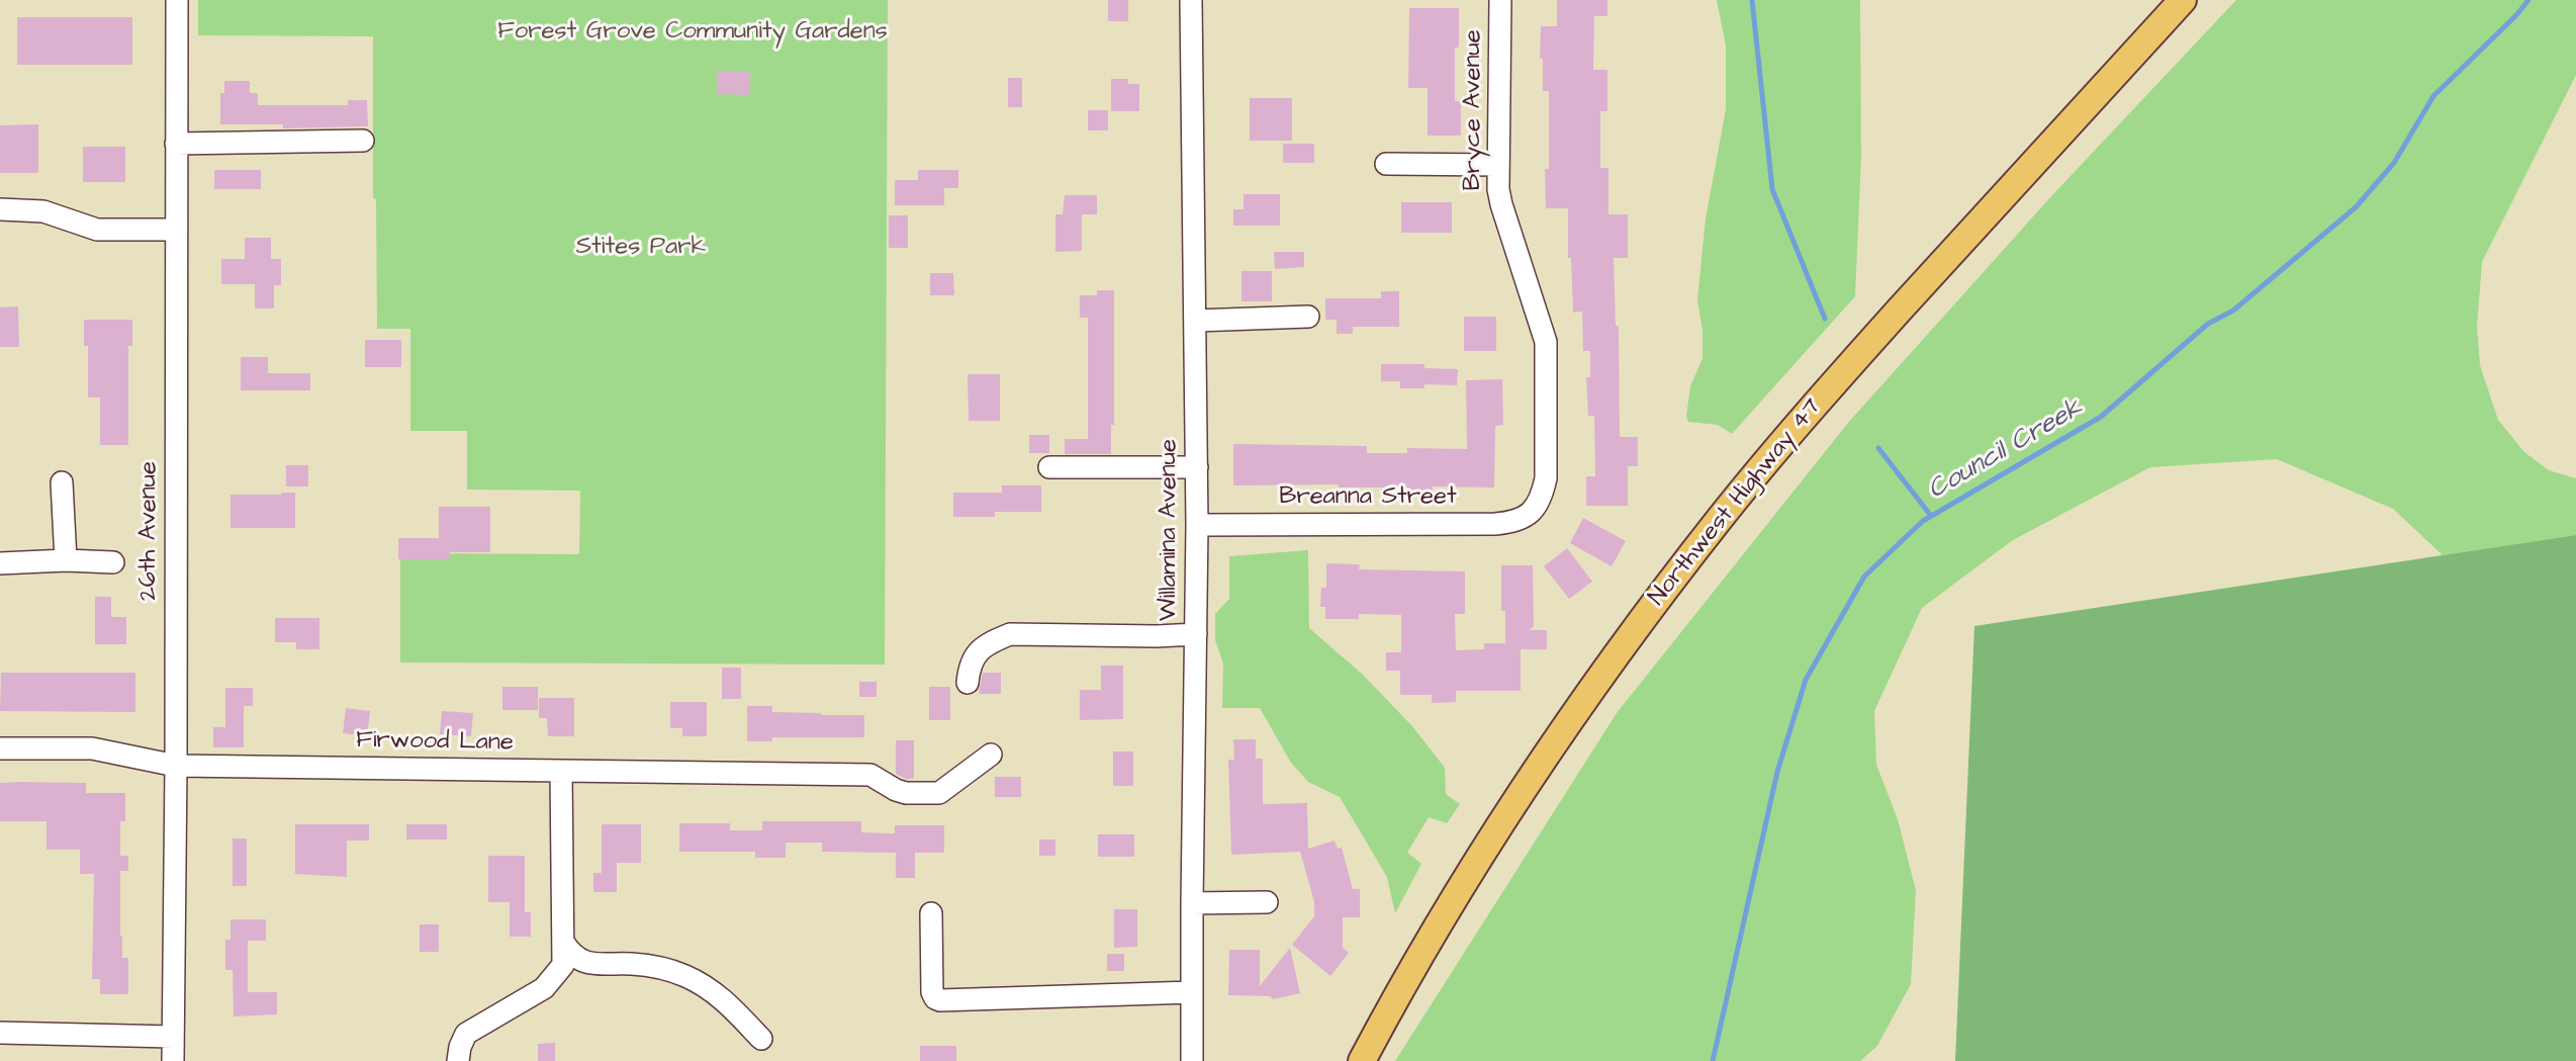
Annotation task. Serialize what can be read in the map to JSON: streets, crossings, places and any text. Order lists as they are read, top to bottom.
{
  "streets": {
    "main road": ["Northwest Highway 47"],
    "street": [
      "Bryce Avenue",
      "Breanna Street",
      "Willamina Avenue",
      "26th Avenue",
      "Firwood Lane"
    ]
  },
  "crossings": [
    ["Bryce Avenue", "Breanna Street"],
    ["Breanna Street", "Willamina Avenue"],
    ["26th Avenue", "Firwood Lane"]
  ],
  "water": ["Council Creek"],
  "parks": ["Forest Grove Community Gardens", "Stites Park"]
}
